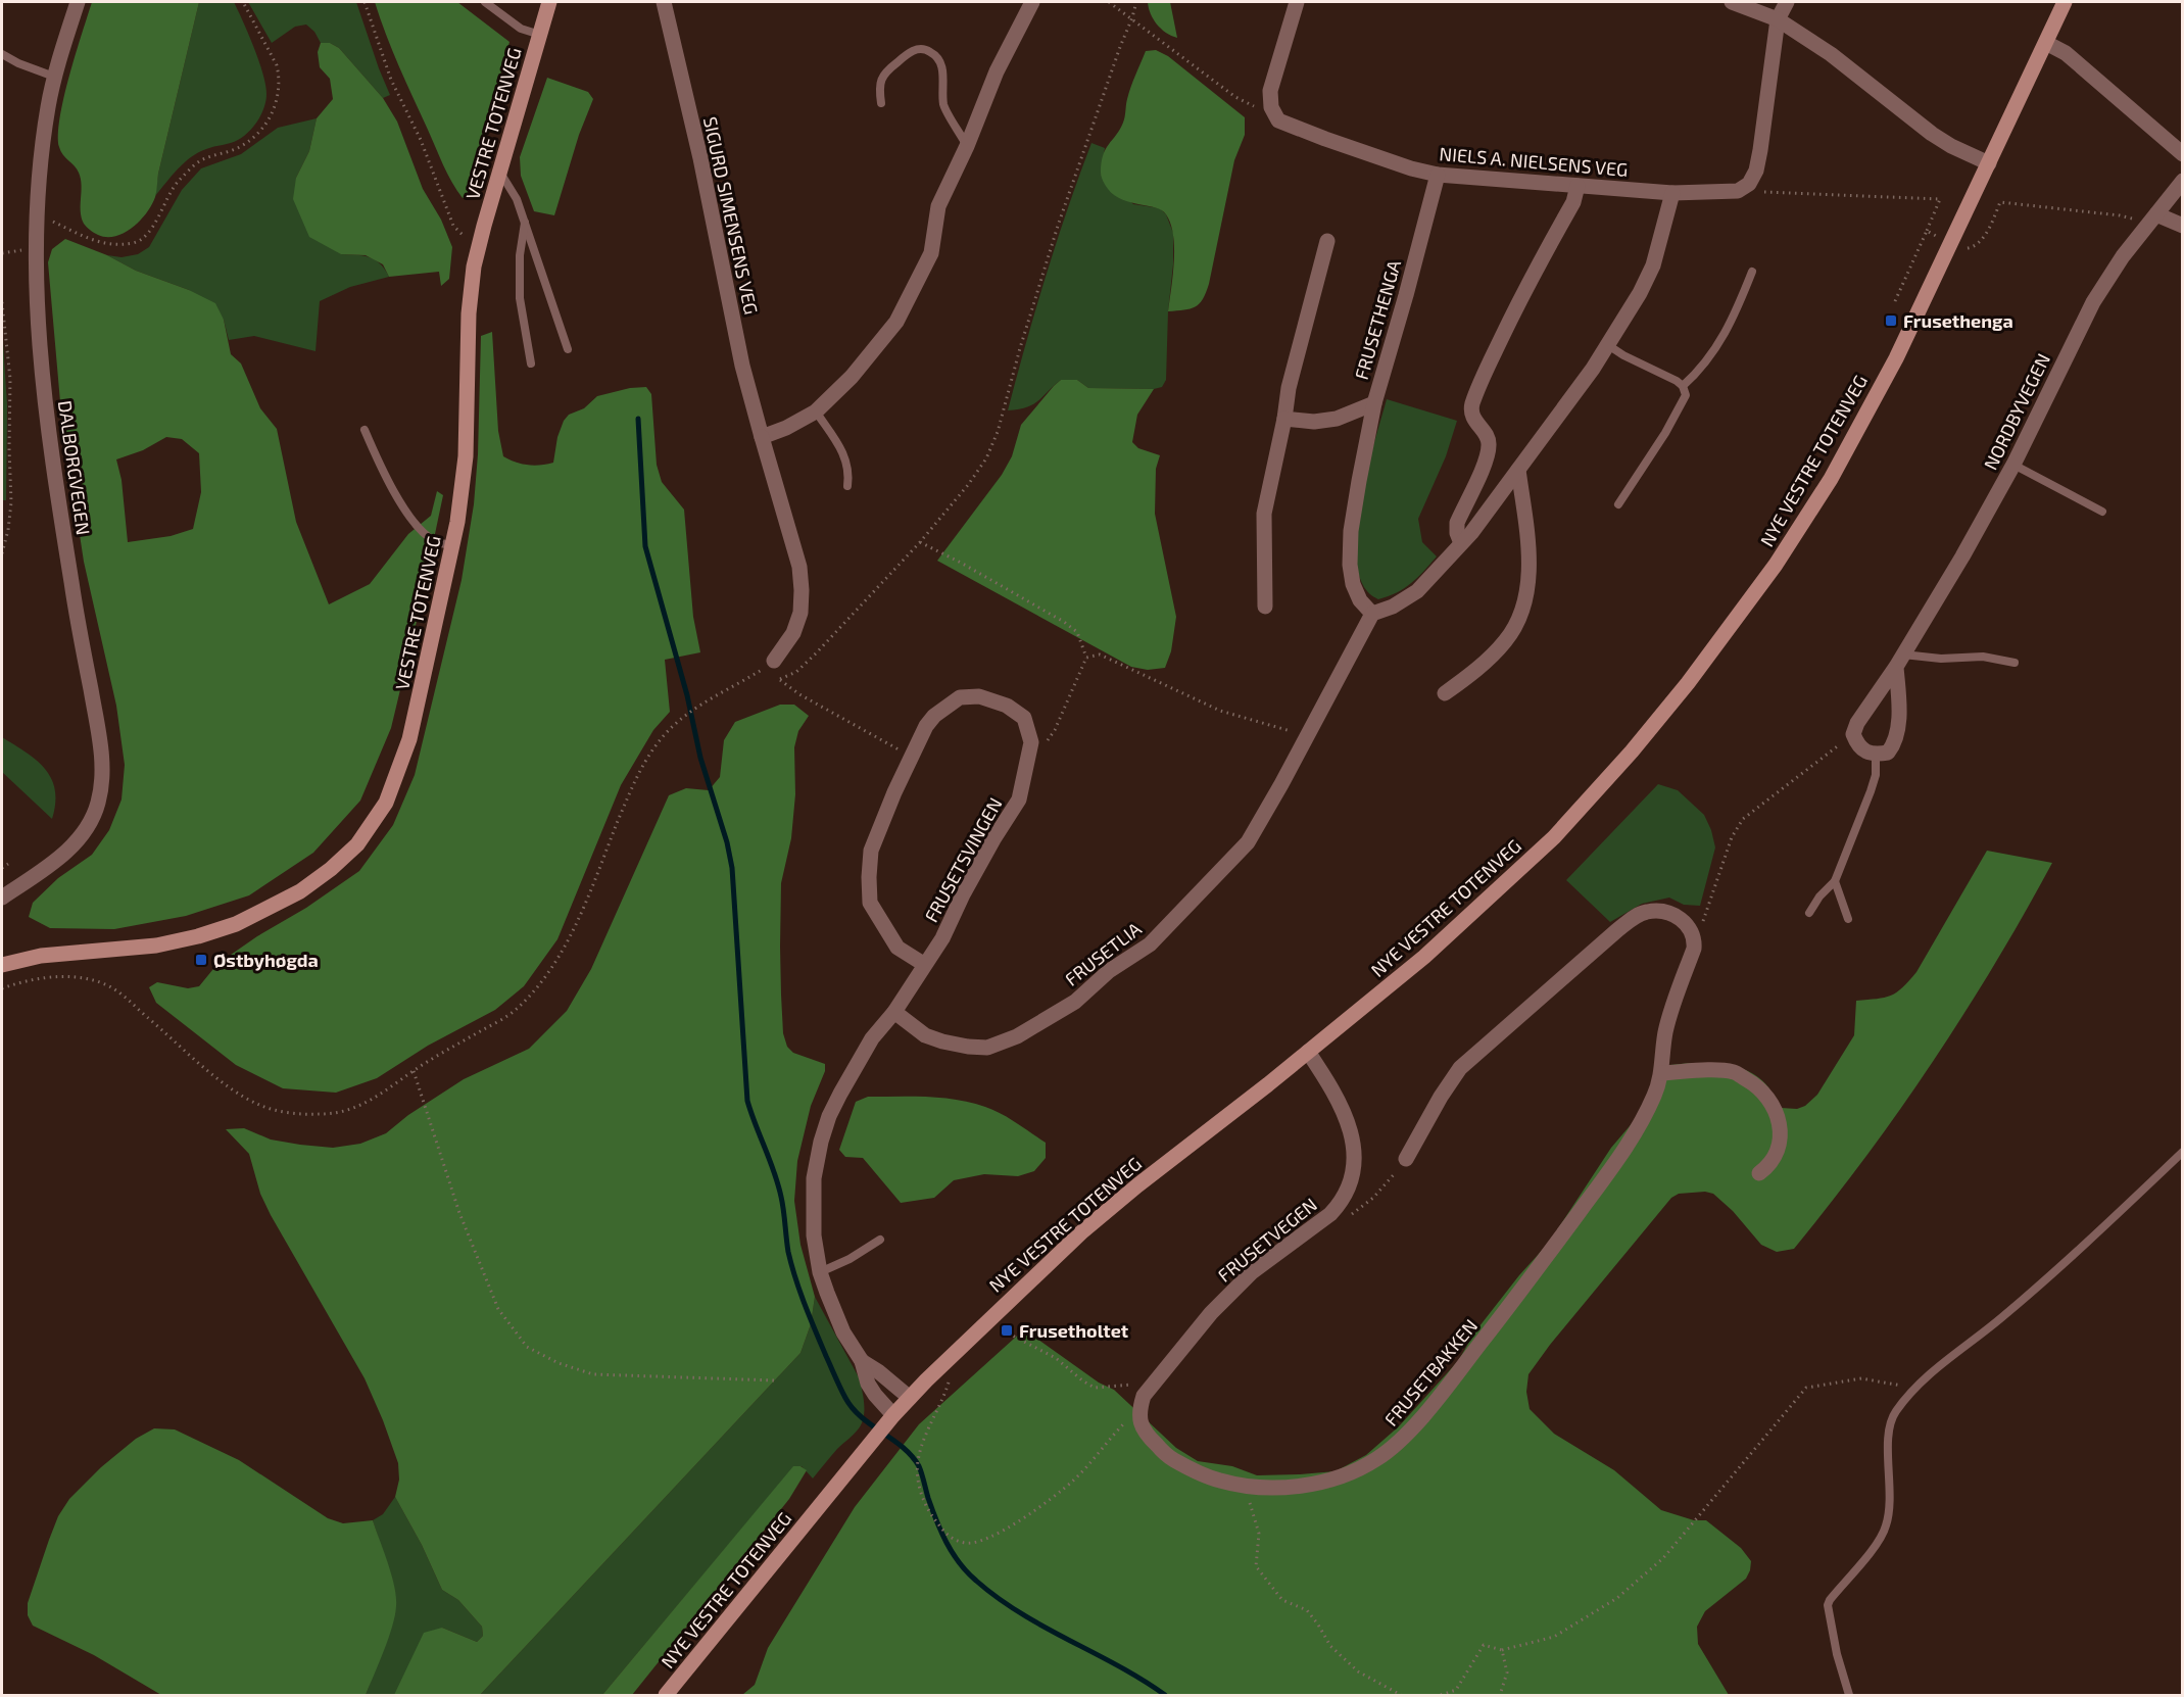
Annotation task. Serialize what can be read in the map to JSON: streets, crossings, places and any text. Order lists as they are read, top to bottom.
{
  "streets": {
    "main road": ["VESTRE TOTENVEG", "NYE VESTRE TOTENVEG"],
    "street": [
      "NIELS A. NIELSENS VEG",
      "SIGURD SIMENSENS VEG",
      "FRUSETHENGA",
      "NORDBYVEGEN",
      "DALBORGVEGEN",
      "FRUSETSVINGEN",
      "FRUSETLIA",
      "FRUSETVEGEN",
      "FRUSETBAKKEN"
    ]
  },
  "crossings": [
    ["NIELS A. NIELSENS VEG", "FRUSETHENGA"],
    ["FRUSETHENGA", "FRUSETLIA"],
    ["NYE VESTRE TOTENVEG", "FRUSETVEGEN"],
    ["FRUSETSVINGEN", "FRUSETLIA"],
    ["FRUSETVEGEN", "FRUSETBAKKEN"]
  ],
  "places": {
    "transit": ["Frusethenga", "Østbyhøgda", "Frusetholtet"]
  }
}
